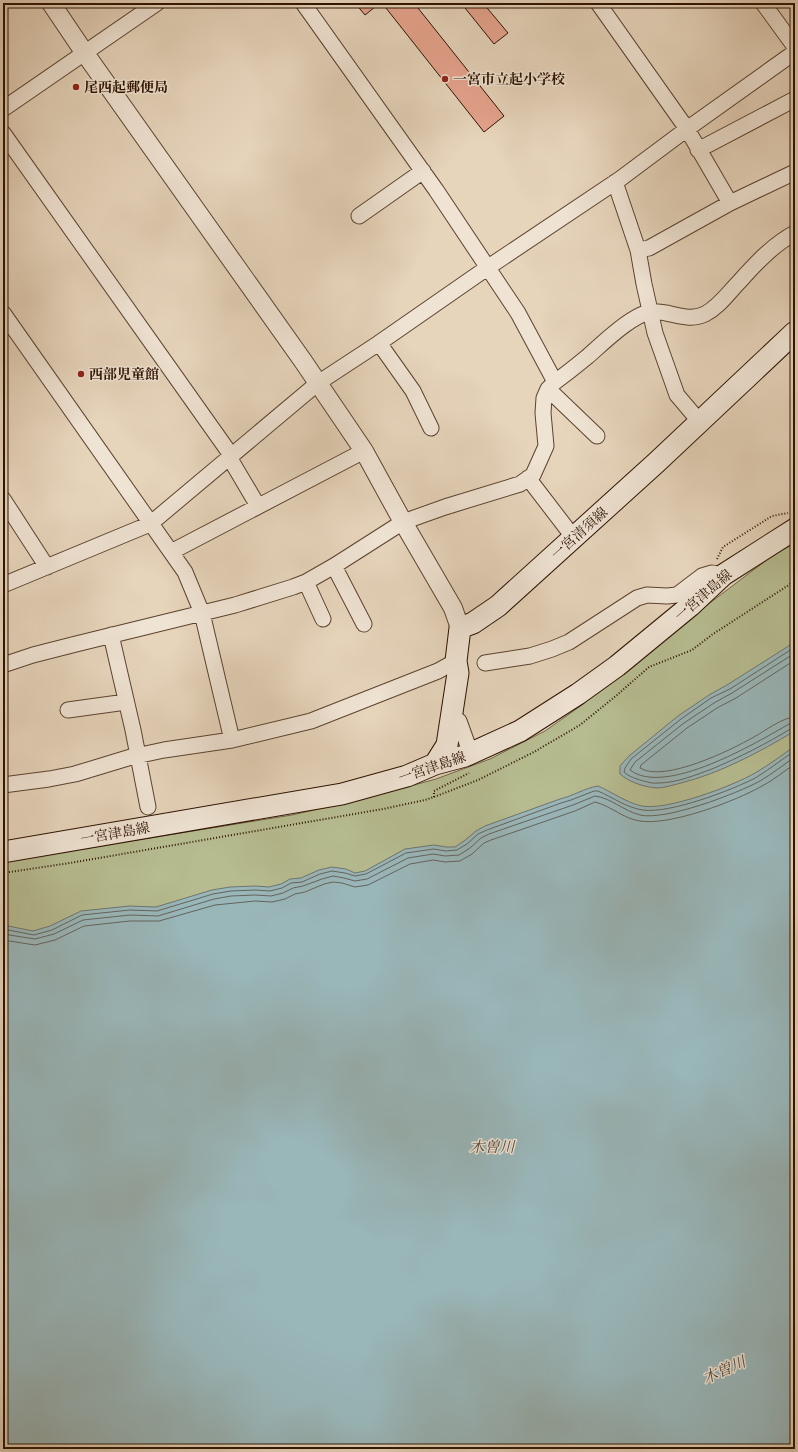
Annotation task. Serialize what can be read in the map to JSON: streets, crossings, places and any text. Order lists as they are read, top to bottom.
{
  "streets": {
    "main road": ["一宮清須線", "一宮津島線"]
  },
  "water": ["木曽川"],
  "places": ["一宮市立起小学校", "尾西起郵便局", "西部児童館"]
}
